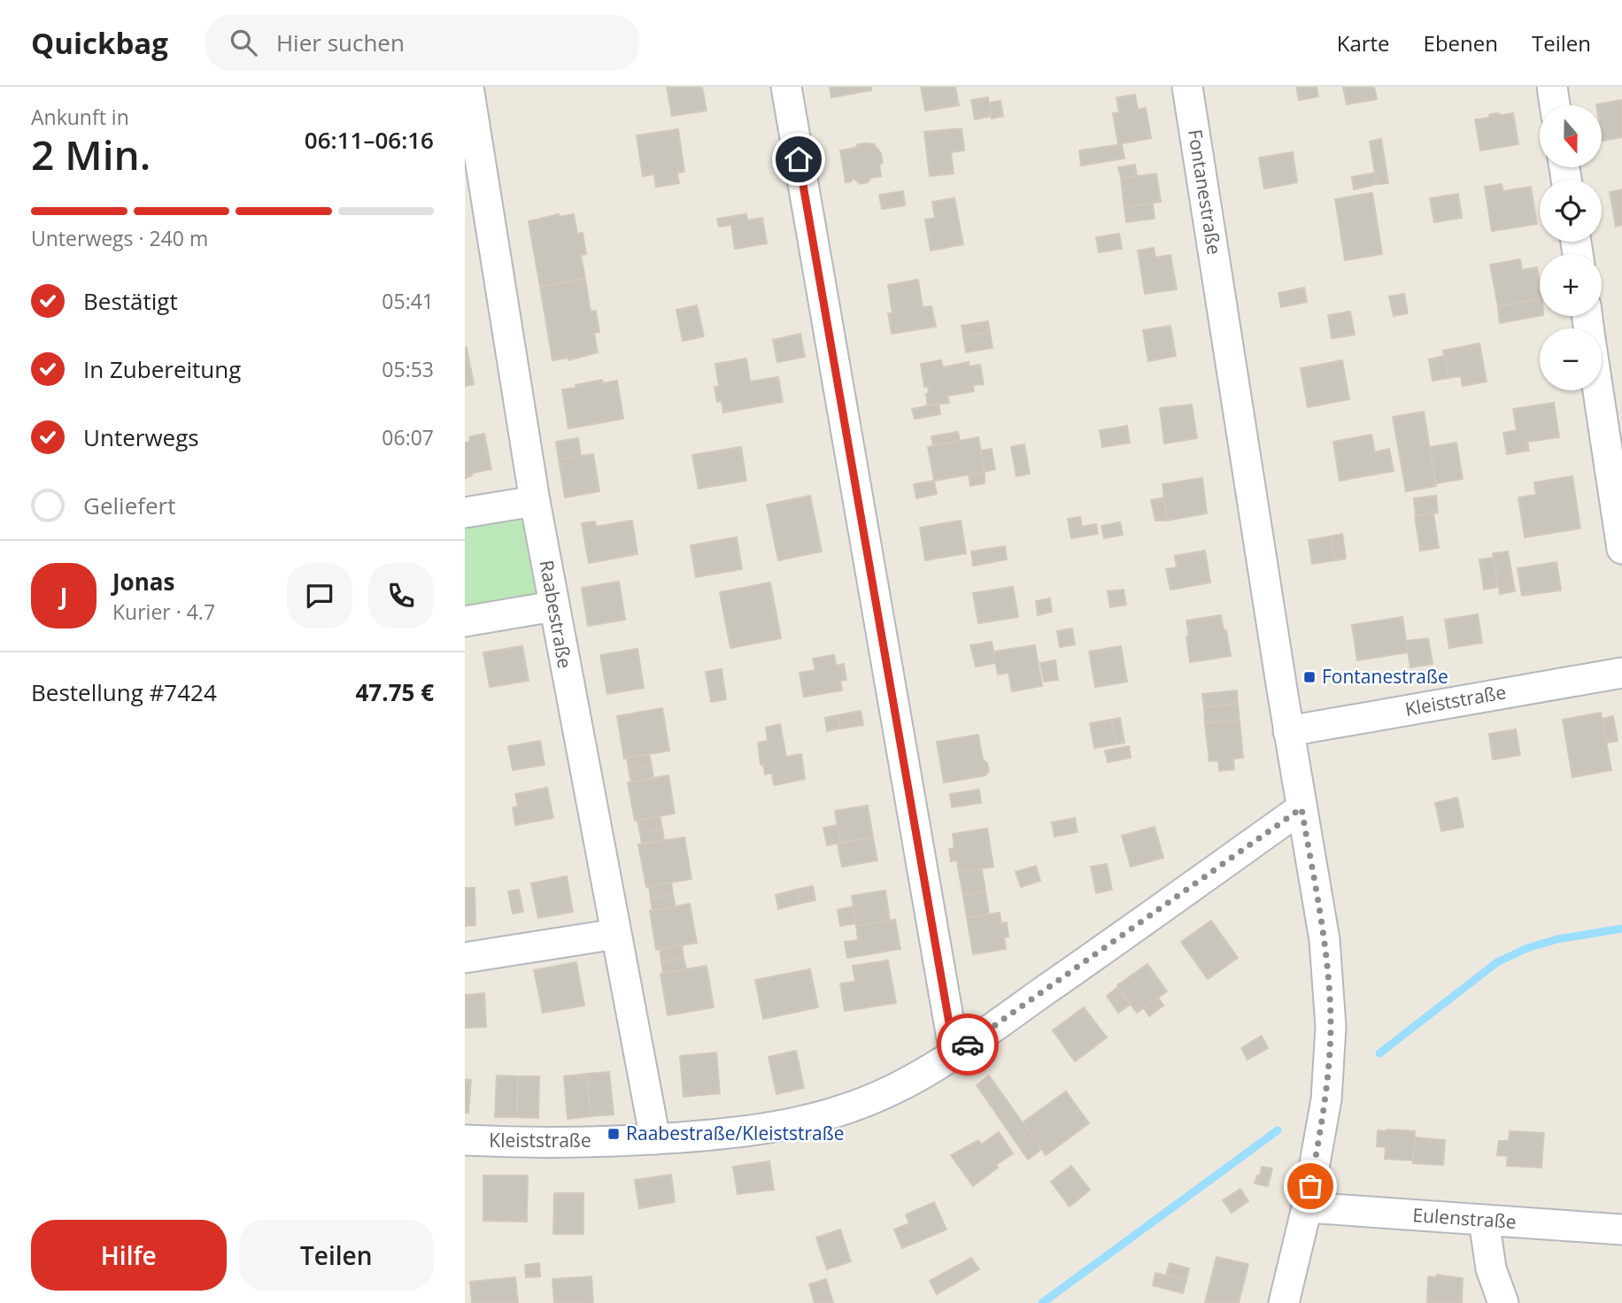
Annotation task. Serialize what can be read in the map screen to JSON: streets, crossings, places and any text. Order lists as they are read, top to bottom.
{
  "streets": {
    "street": [
      "Fontanestraße",
      "Raabestraße",
      "Kleiststraße",
      "Eulenstraße"
    ]
  },
  "crossings": [
    ["Fontanestraße", "Kleiststraße"],
    ["Fontanestraße", "Eulenstraße"],
    ["Raabestraße", "Kleiststraße"]
  ],
  "places": {
    "transit": ["Fontanestraße", "Raabestraße/Kleiststraße"]
  },
  "north": "bottom",
  "page": {
    "header": "Quickbag",
    "search": "Hier suchen",
    "nav": ["Karte", "Ebenen", "Teilen"],
    "heading": ["2 Min.", "Ankunft in", "06:11–06:16"],
    "panel": [
      "Jonas",
      "Kurier · 4.7",
      "Bestellung #7424",
      "47.75 €"
    ],
    "map_buttons": ["+", "−"],
    "bar": "Unterwegs · 240 m",
    "list": [
      ["Bestätigt", "05:41"],
      ["In Zubereitung", "05:53"],
      ["Unterwegs", "06:07"],
      "Geliefert"
    ],
    "round": "J",
    "buttons": ["Hilfe", "Teilen"]
  }
}
